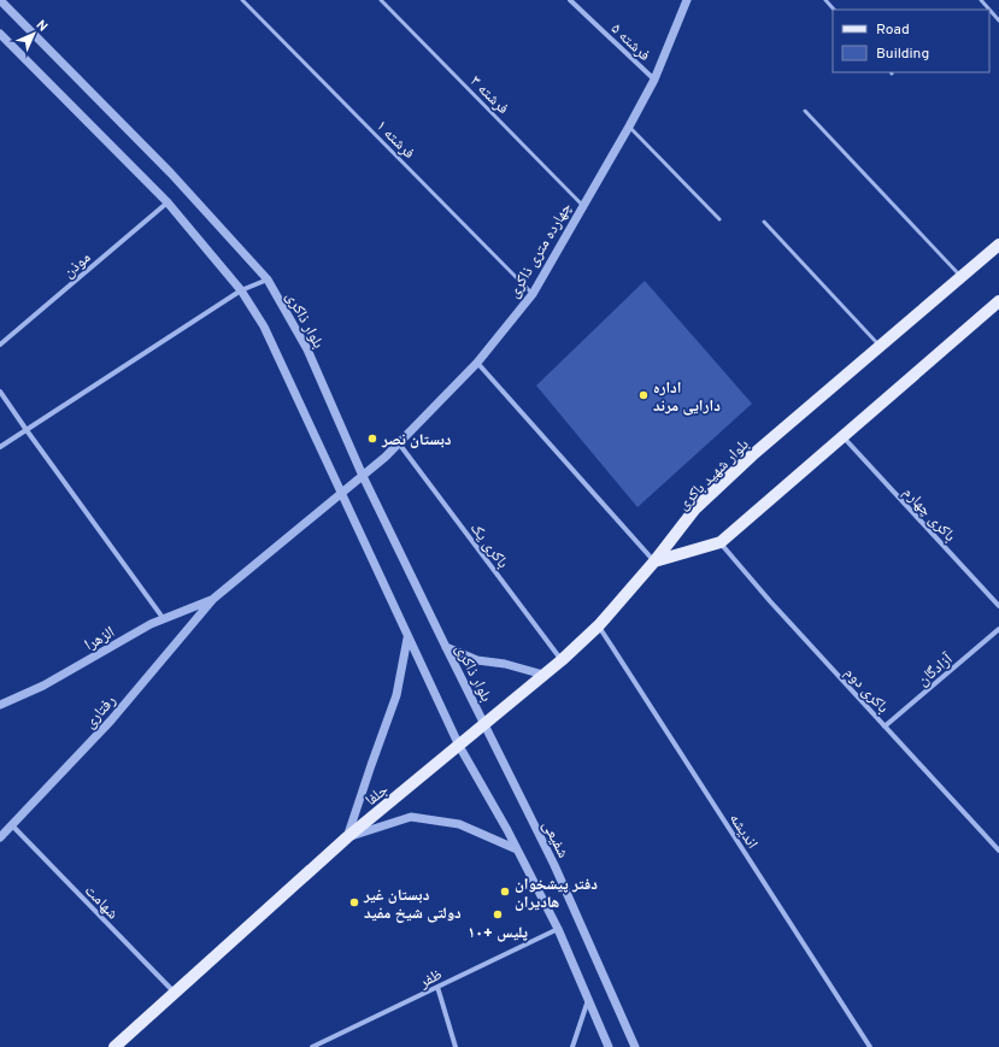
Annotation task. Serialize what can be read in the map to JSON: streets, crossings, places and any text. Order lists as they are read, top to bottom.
{
  "streets": {
    "main road": ["بلوار شهید باکری", "جلفا"],
    "street": [
      "فرشته ۵",
      "چهارده متری ذاکری",
      "موذن",
      "بلوار ذاکری",
      "باکری چهارم",
      "باکری یک",
      "الزهرا",
      "آزادگان",
      "باکری دوم",
      "رفتاری",
      "اندیشه",
      "شفیعی",
      "شهامت",
      "ظفر"
    ],
    "lane": ["فرشته ۳", "فرشته ۱"]
  },
  "crossings": [
    ["فرشته ۵", "چهارده متری ذاکری"],
    ["فرشته ۳", "چهارده متری ذاکری"],
    ["فرشته ۱", "چهارده متری ذاکری"],
    ["چهارده متری ذاکری", "بلوار ذاکری"],
    ["چهارده متری ذاکری", "باکری یک"],
    ["چهارده متری ذاکری", "الزهرا"],
    ["چهارده متری ذاکری", "رفتاری"],
    ["بلوار ذاکری", "جلفا"],
    ["بلوار ذاکری", "شفیعی"],
    ["بلوار شهید باکری", "جلفا"],
    ["باکری یک", "جلفا"],
    ["الزهرا", "رفتاری"],
    ["آزادگان", "باکری دوم"],
    ["رفتاری", "شهامت"],
    ["جلفا", "اندیشه"],
    ["جلفا", "شفیعی"],
    ["جلفا", "شهامت"]
  ],
  "places": [
    "اداره دارایی مرند",
    "دبستان نصر",
    "دفتر پیشخوان هادیران",
    "دبستان غیر دولتی شیخ مفید",
    "پلیس +۱۰"
  ],
  "legend": ["Road", "Building"],
  "north": "top right"
}
